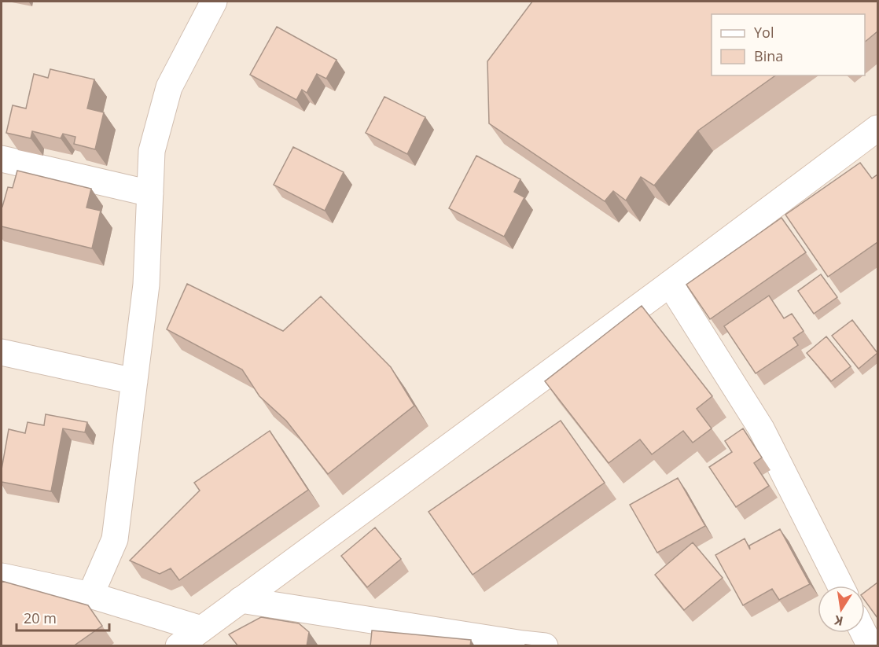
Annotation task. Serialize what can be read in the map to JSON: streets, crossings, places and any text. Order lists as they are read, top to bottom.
{
  "legend": ["Yol", "Bina"],
  "scale_bar": "20 m",
  "north": "bottom"
}
